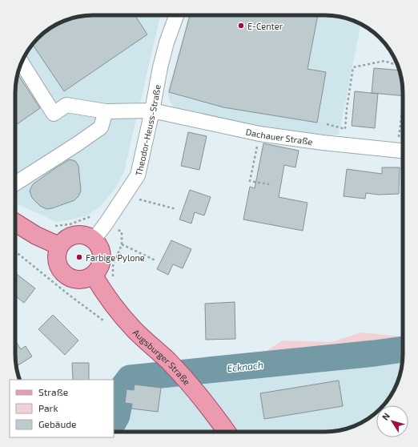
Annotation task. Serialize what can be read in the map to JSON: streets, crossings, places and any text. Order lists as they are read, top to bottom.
{
  "streets": {
    "main road": ["Augsburger Straße"],
    "street": ["Theodor-Heuss-Straße", "Dachauer Straße"]
  },
  "crossings": [
    ["Theodor-Heuss-Straße", "Dachauer Straße"],
    ["Theodor-Heuss-Straße", "Augsburger Straße"]
  ],
  "water": ["Ecknach"],
  "places": ["E-Center", "Farbige Pylone"],
  "legend": ["Straße", "Park", "Gebäude"],
  "north": "top left"
}
